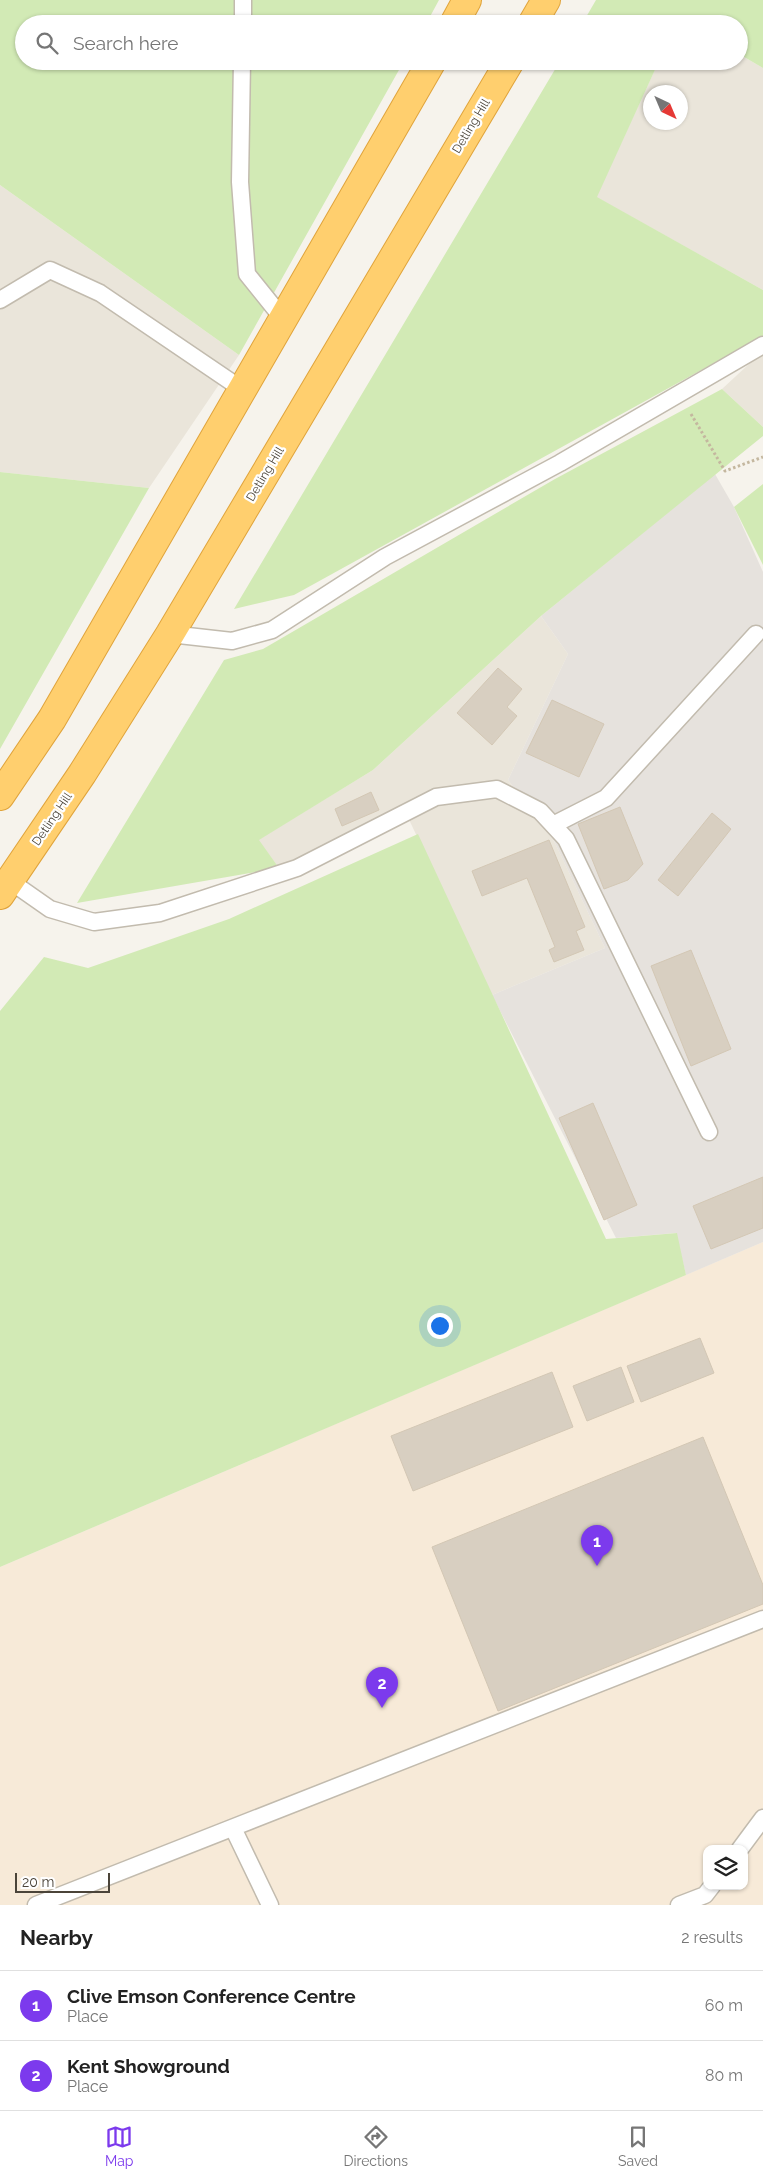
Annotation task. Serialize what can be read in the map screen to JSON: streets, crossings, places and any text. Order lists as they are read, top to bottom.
{
  "streets": {
    "highway": ["Detling Hill"]
  },
  "scale_bar": "20 m",
  "north": "bottom right",
  "page": {
    "search": "Search here",
    "pins": ["1", "2"],
    "scale": "20 m",
    "heading": ["Nearby", "2 results"],
    "list": [
      {
        "mark": "1",
        "name": "Clive Emson Conference Centre",
        "note": "Place",
        "value": "60 m"
      },
      {
        "mark": "2",
        "name": "Kent Showground",
        "note": "Place",
        "value": "80 m"
      }
    ],
    "nav": ["Map", "Directions", "Saved"]
  }
}
